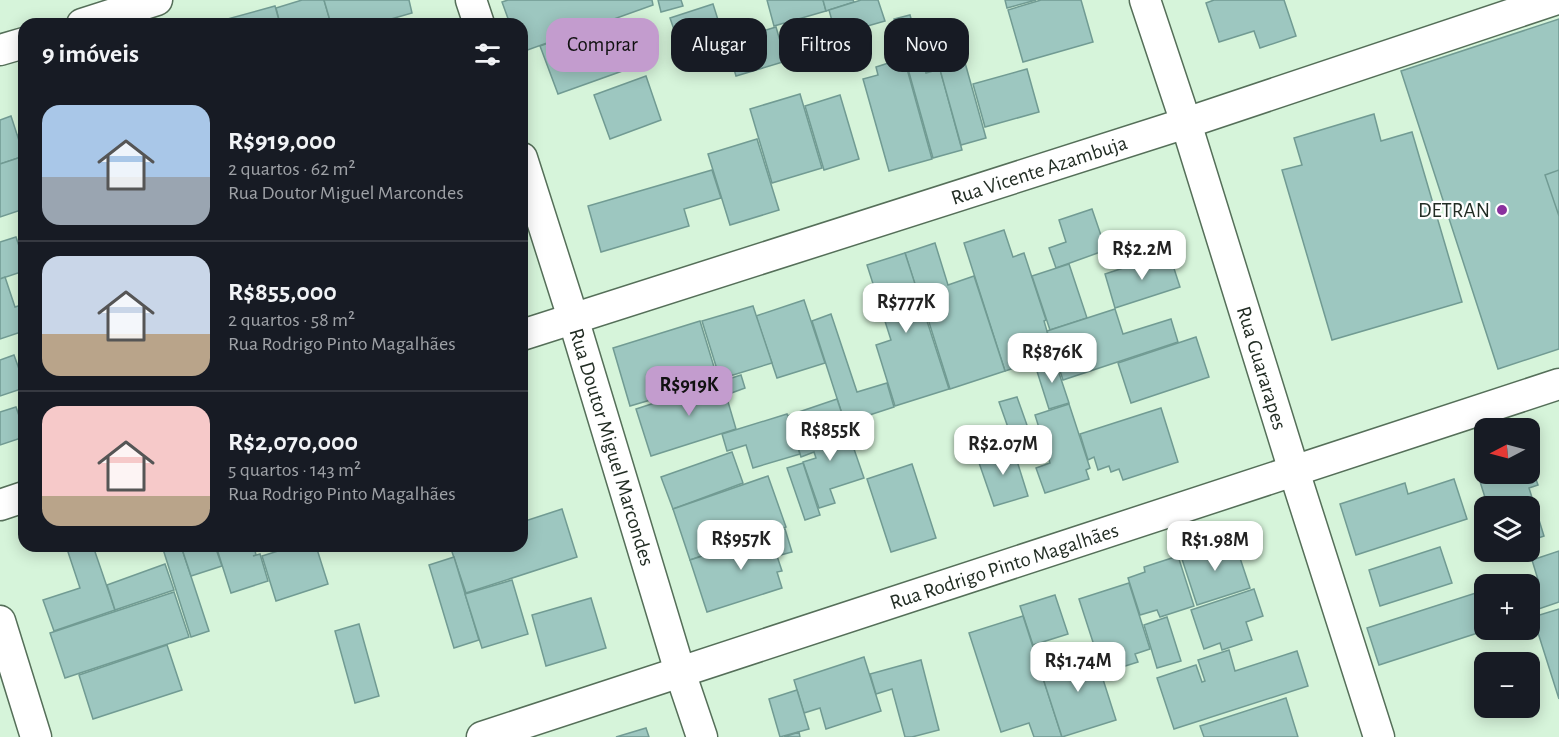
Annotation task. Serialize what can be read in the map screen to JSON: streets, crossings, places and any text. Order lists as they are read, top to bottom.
{
  "streets": {
    "street": [
      "Rua Vicente Azambuja",
      "Rua Guararapes",
      "Rua Doutor Miguel Marcondes",
      "Rua Rodrigo Pinto Magalhães"
    ]
  },
  "crossings": [
    ["Rua Vicente Azambuja", "Rua Guararapes"],
    ["Rua Vicente Azambuja", "Rua Doutor Miguel Marcondes"],
    ["Rua Guararapes", "Rua Rodrigo Pinto Magalhães"],
    ["Rua Doutor Miguel Marcondes", "Rua Rodrigo Pinto Magalhães"]
  ],
  "places": ["DETRAN"],
  "north": "left",
  "page": {
    "chip": [
      "Comprar",
      "Alugar",
      "Filtros",
      "Novo"
    ],
    "heading": "9 imóveis",
    "list": [
      {
        "name": "R$919,000",
        "note": "2 quartos · 62 m² · Rua Doutor Miguel Marcondes"
      },
      {
        "name": "R$855,000",
        "note": "2 quartos · 58 m² · Rua Rodrigo Pinto Magalhães"
      },
      {
        "name": "R$2,070,000",
        "note": "5 quartos · 143 m² · Rua Rodrigo Pinto Magalhães"
      }
    ],
    "price": [
      "R$2.2M",
      "R$777K",
      "R$876K",
      "R$919K",
      "R$855K",
      "R$2.07M",
      "R$957K",
      "R$1.98M",
      "R$1.74M"
    ],
    "map_buttons": ["+", "−"]
  }
}
